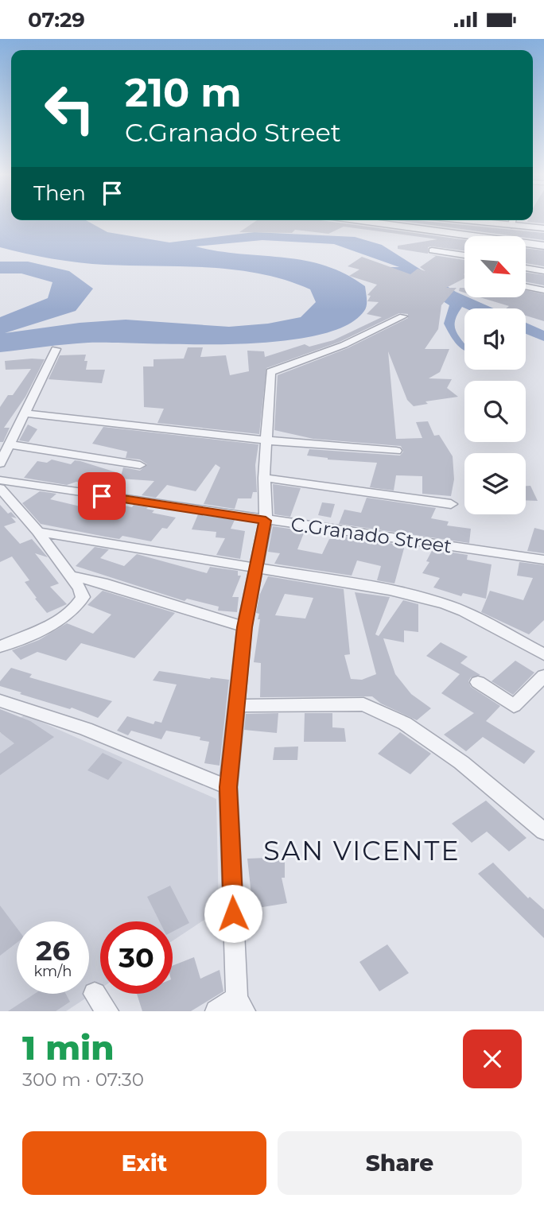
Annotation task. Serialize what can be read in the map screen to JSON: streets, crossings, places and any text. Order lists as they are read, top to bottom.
{
  "streets": {
    "street": ["C.Granado Street"]
  },
  "districts": ["SAN VICENTE"],
  "north": "bottom right",
  "page": {
    "status": "07:29",
    "turn": ["210 m", "C.Granado Street"],
    "then": "Then",
    "speed": "26 km/h",
    "limit": "30",
    "heading": ["1 min", "300 m · 07:30"],
    "buttons": ["Exit", "Share"]
  }
}
